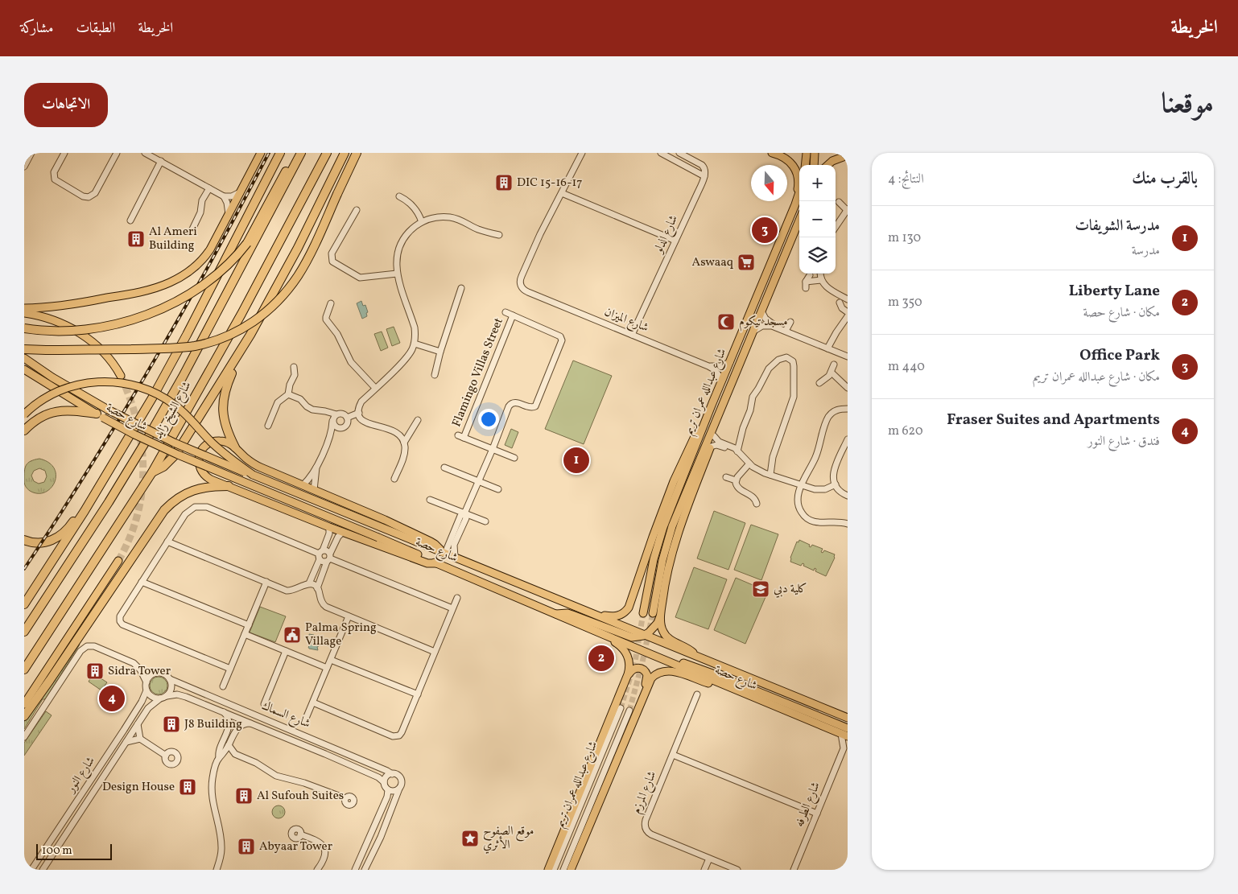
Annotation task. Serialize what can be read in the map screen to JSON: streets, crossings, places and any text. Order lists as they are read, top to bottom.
{
  "streets": {
    "highway": ["شارع الشيخ زايد"],
    "main road": ["شارع عبدالله عمران تريم", "شارع حصة"],
    "street": [
      "شارع الدلو",
      "شارع الميزان",
      "Flamingo Villas Street",
      "شارع السماك",
      "شارع النور",
      "شارع المرزم",
      "شارع الطرفه"
    ]
  },
  "crossings": [
    ["شارع الدلو", "شارع الميزان"],
    ["شارع الميزان", "شارع عبدالله عمران تريم"],
    ["Flamingo Villas Street", "شارع حصة"],
    ["شارع حصة", "شارع الطرفه"],
    ["شارع السماك", "شارع النور"]
  ],
  "places": {
    "building": [
      "DIC 15-16-17",
      "Al Ameri Building",
      "Sidra Tower",
      "J8 Building",
      "Design House",
      "Al Sufouh Suites",
      "Abyaar Tower"
    ],
    "supermarket": ["Aswaaq"],
    "mosque": ["مسجد تيكوم"],
    "school or university": ["كلية دبي"],
    "public building": ["Palma Spring Village"],
    "place": ["موقع الصفوح الأثري"]
  },
  "scale_bar": "100 m",
  "north": "bottom",
  "page": {
    "header": "الخريطة",
    "nav": ["الخريطة", "الطبقات", "مشاركة"],
    "title": "موقعنا",
    "buttons": "الاتجاهات",
    "heading": ["بالقرب منك", "النتائج: 4"],
    "map_buttons": ["+", "−"],
    "list": [
      {
        "mark": "1",
        "name": "مدرسة الشويفات",
        "note": "مدرسة",
        "value": "130 m"
      },
      {
        "mark": "2",
        "name": "Liberty Lane",
        "note": "مكان · شارع حصة",
        "value": "350 m"
      },
      {
        "mark": "3",
        "name": "Office Park",
        "note": "مكان · شارع عبدالله عمران تريم",
        "value": "440 m"
      },
      {
        "mark": "4",
        "name": "Fraser Suites and Apartments",
        "note": "فندق · شارع النور",
        "value": "620 m"
      }
    ],
    "pins": [
      "3",
      "1",
      "2",
      "4"
    ],
    "scale": "100 m"
  }
}
